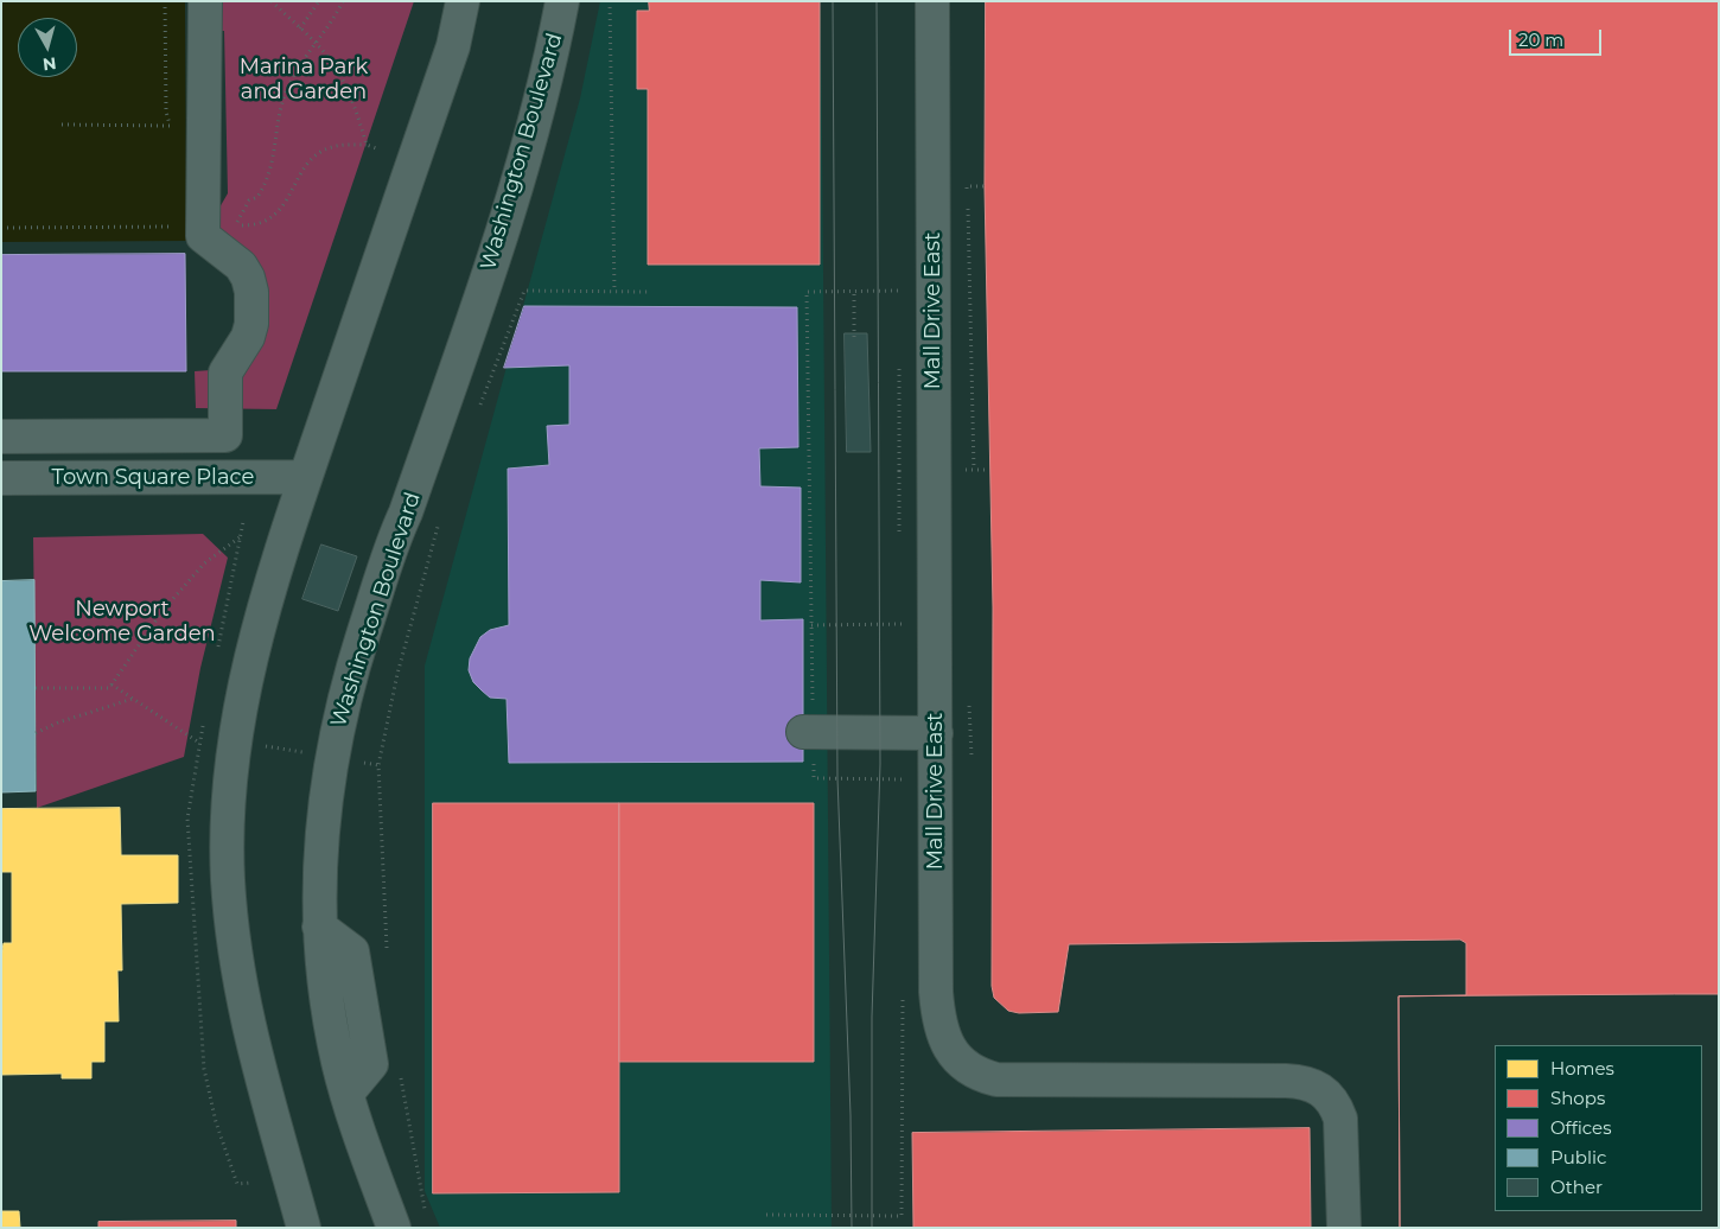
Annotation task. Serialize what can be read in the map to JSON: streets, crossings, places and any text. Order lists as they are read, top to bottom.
{
  "streets": {
    "street": ["Washington Boulevard", "Mall Drive East", "Town Square Place"]
  },
  "parks": ["Marina Park and Garden", "Newport Welcome Garden"],
  "legend": [
    "Homes",
    "Shops",
    "Offices",
    "Public",
    "Other"
  ],
  "scale_bar": "20 m",
  "north": "bottom"
}
